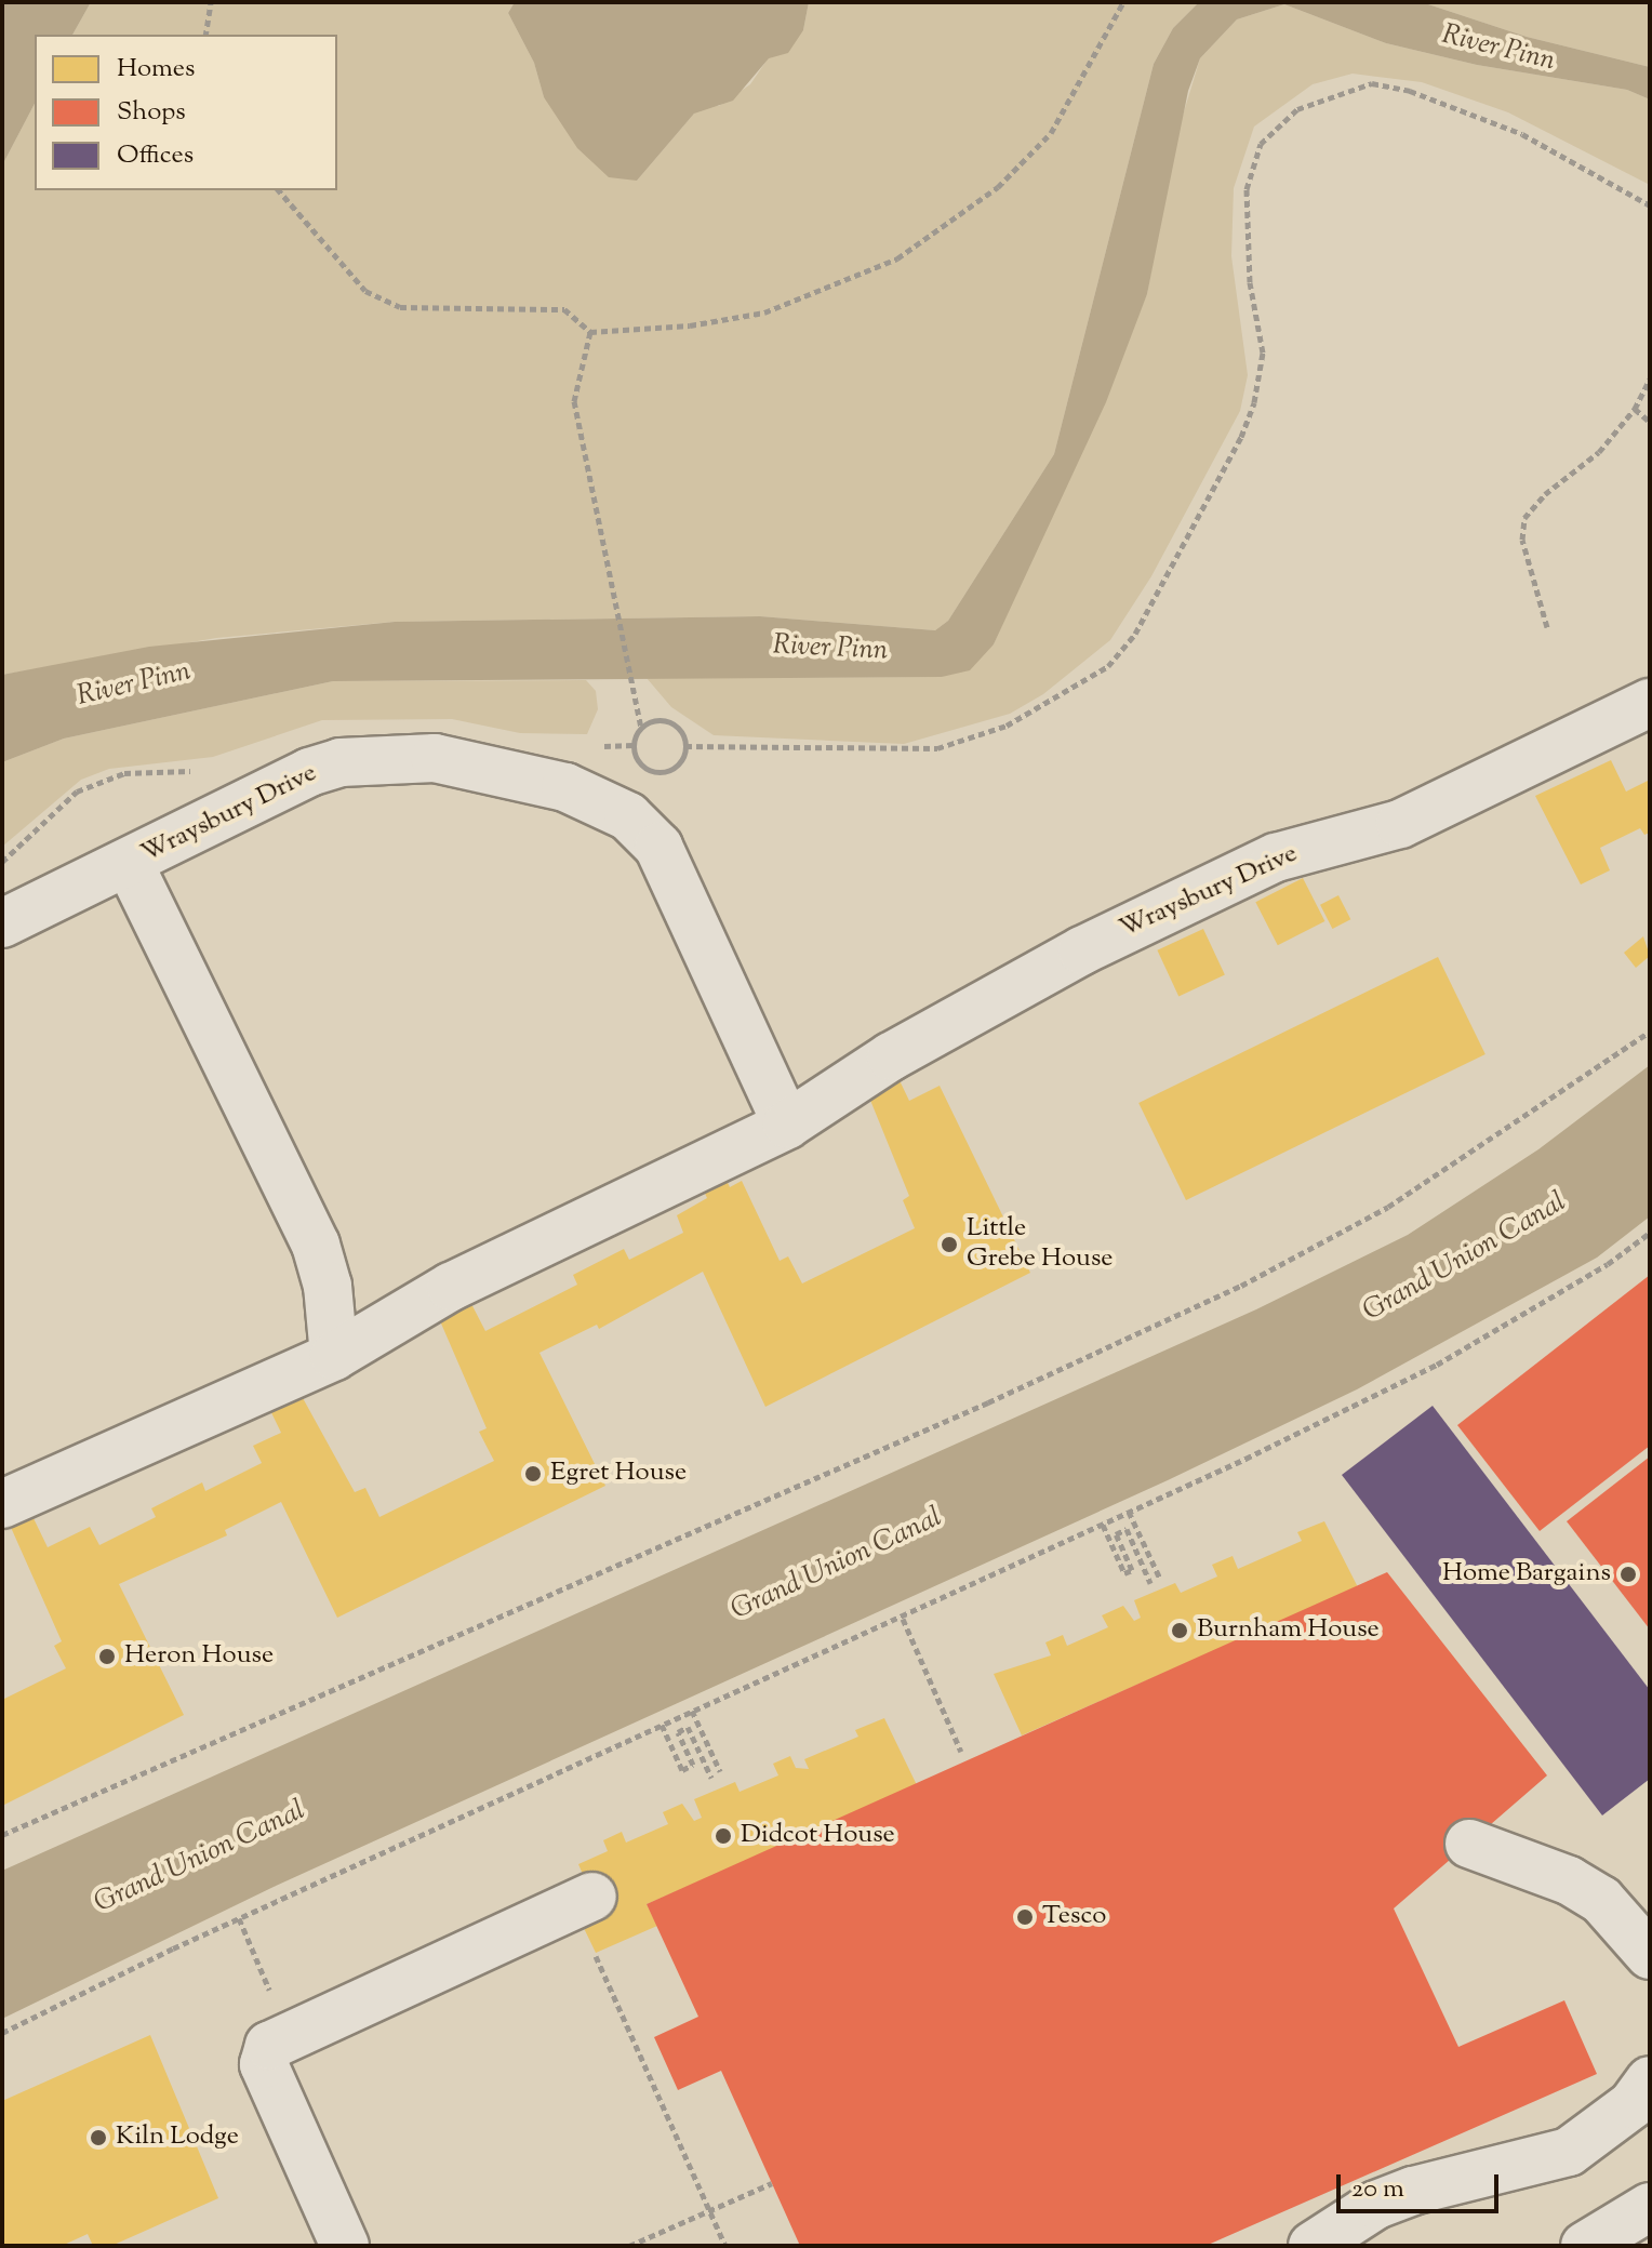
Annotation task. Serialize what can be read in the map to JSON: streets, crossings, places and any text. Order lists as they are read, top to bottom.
{
  "streets": {
    "street": ["Wraysbury Drive"]
  },
  "water": ["River Pinn", "Grand Union Canal"],
  "places": [
    "Little Grebe House",
    "Egret House",
    "Home Bargains",
    "Burnham House",
    "Heron House",
    "Didcot House",
    "Tesco",
    "Kiln Lodge"
  ],
  "legend": ["Homes", "Shops", "Offices"],
  "scale_bar": "20 m"
}
